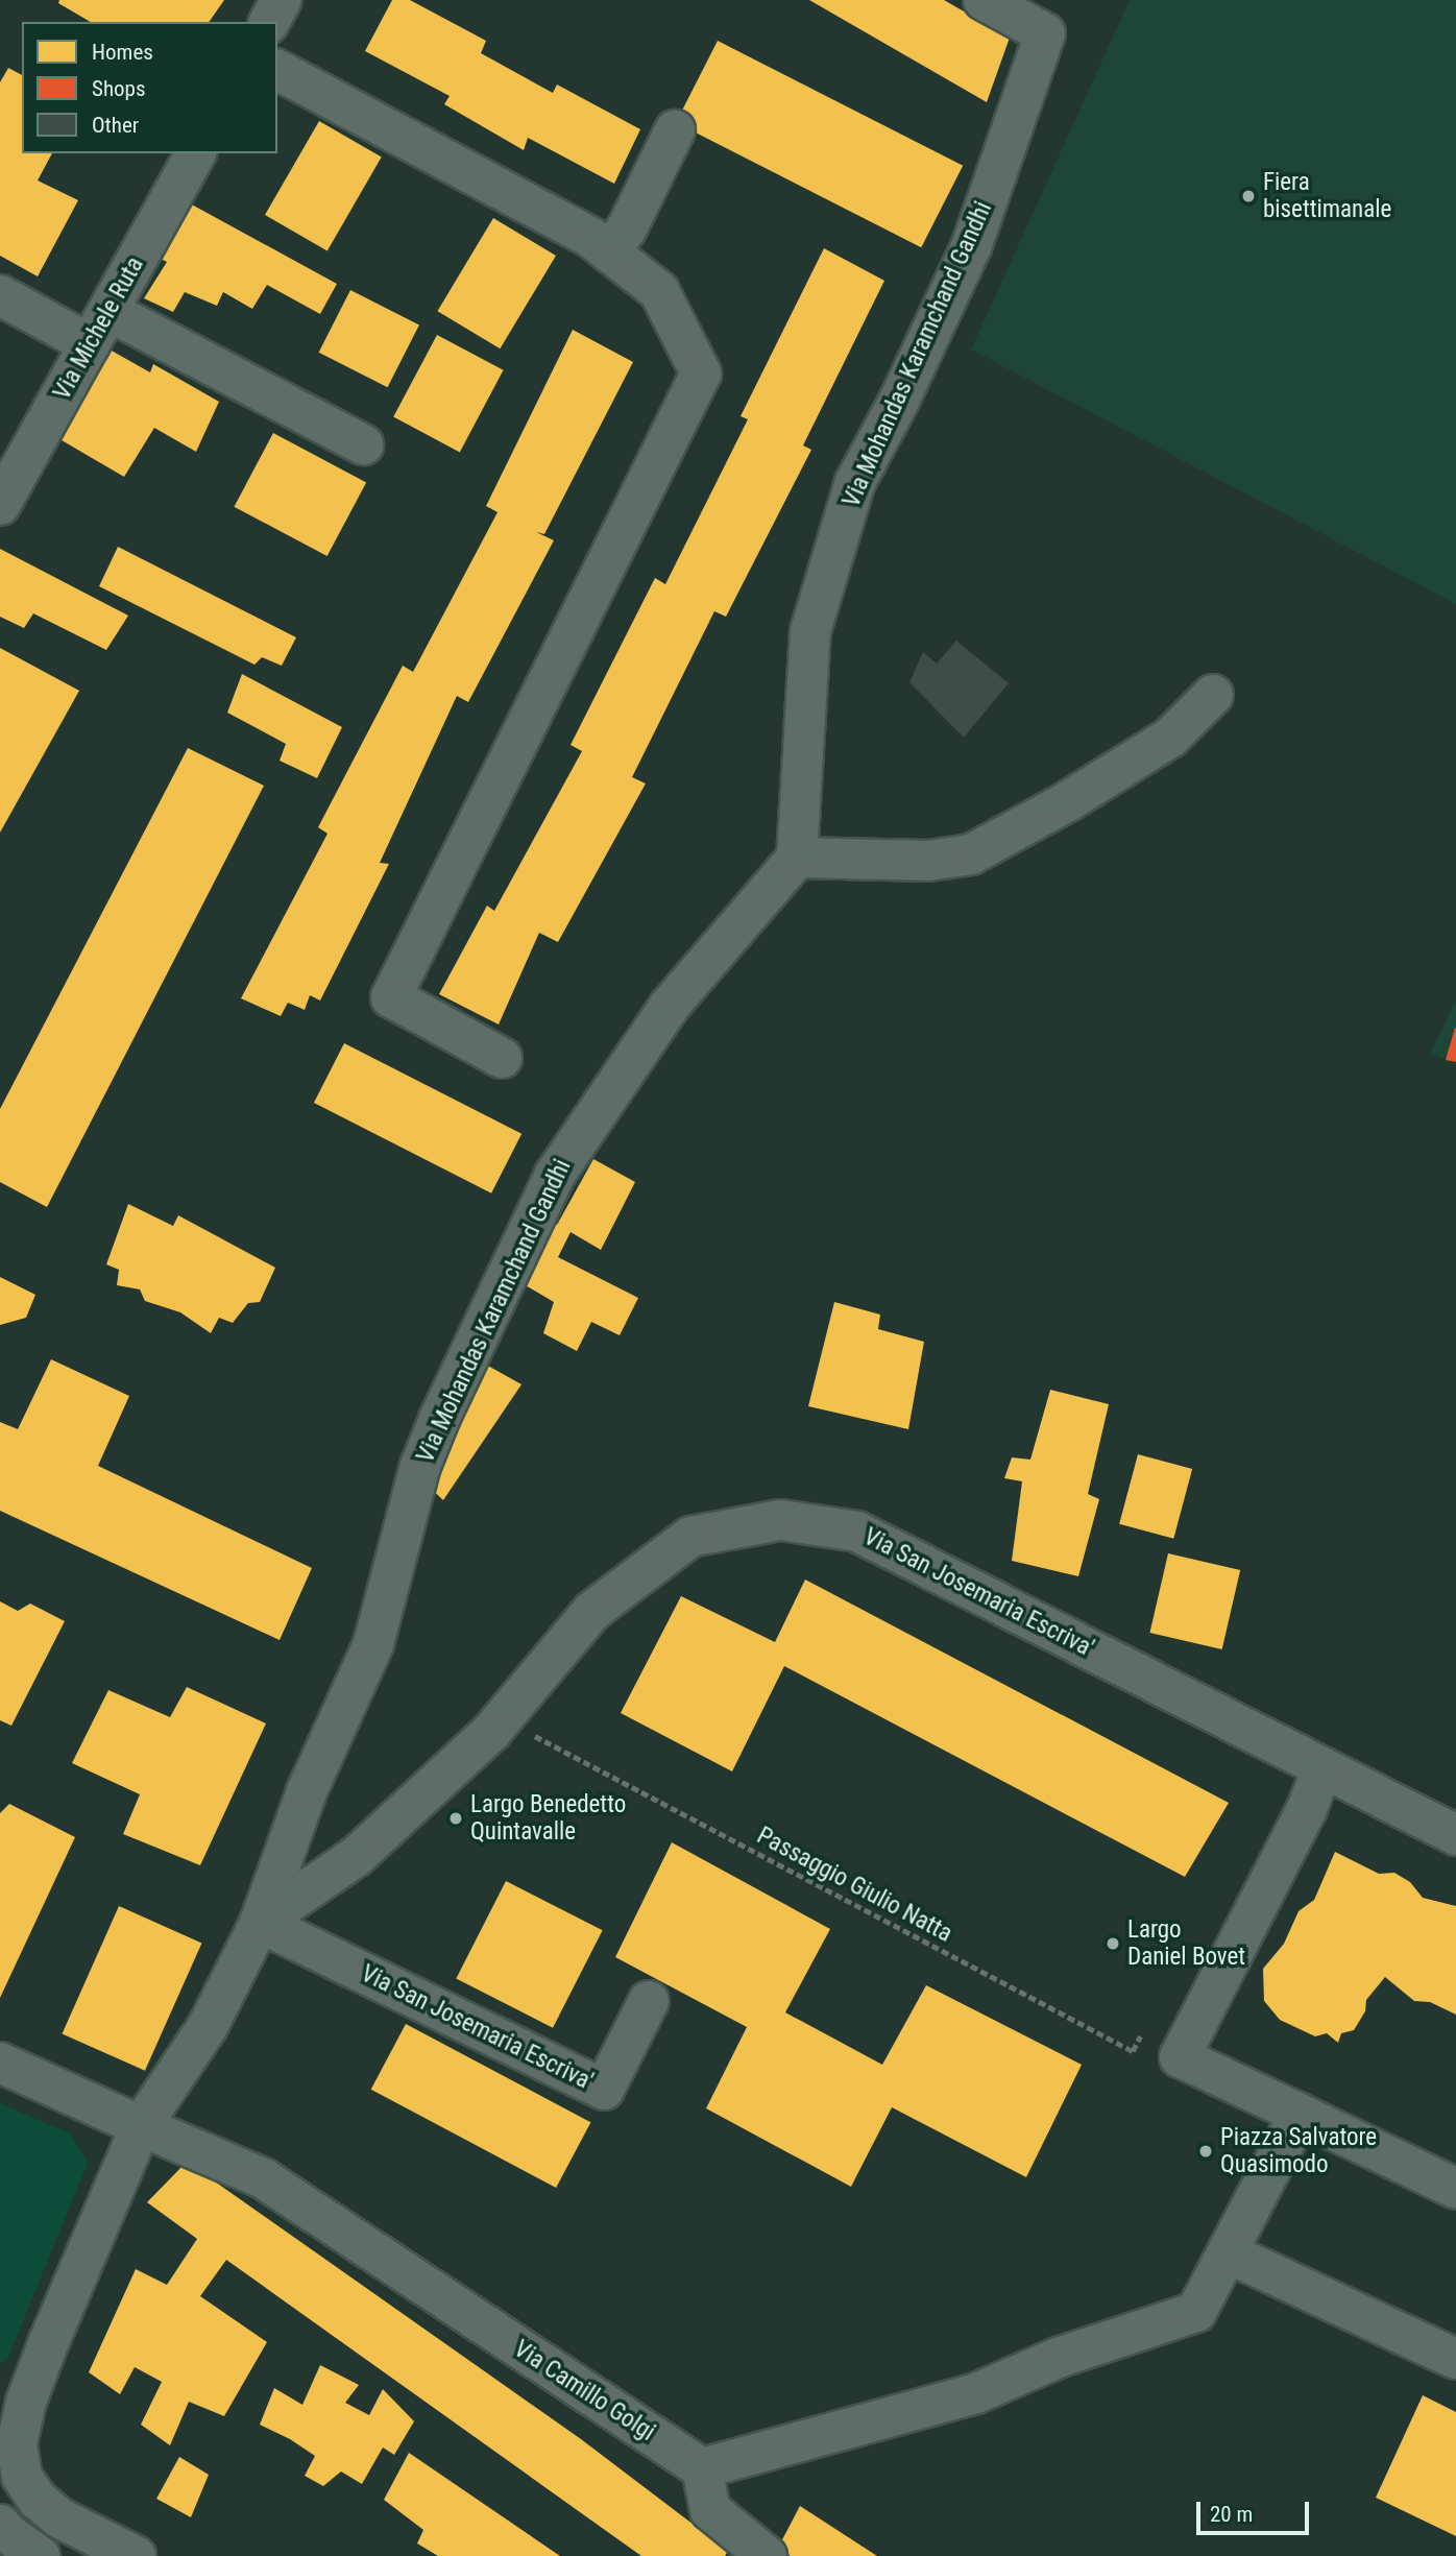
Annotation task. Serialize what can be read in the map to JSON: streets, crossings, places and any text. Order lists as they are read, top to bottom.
{
  "streets": {
    "street": [
      "Via Michele Ruta",
      "Via Mohandas Karamchand Gandhi",
      "Via San Josemaria Escriva'",
      "Via Camillo Golgi"
    ],
    "path": ["Passaggio Giulio Natta"]
  },
  "crossings": [
    ["Via Mohandas Karamchand Gandhi", "Via San Josemaria Escriva'"],
    ["Via San Josemaria Escriva'", "Via Camillo Golgi"]
  ],
  "places": [
    "Fiera bisettimanale",
    "Largo Benedetto Quintavalle",
    "Largo Daniel Bovet",
    "Piazza Salvatore Quasimodo"
  ],
  "legend": ["Homes", "Shops", "Other"],
  "scale_bar": "20 m"
}
